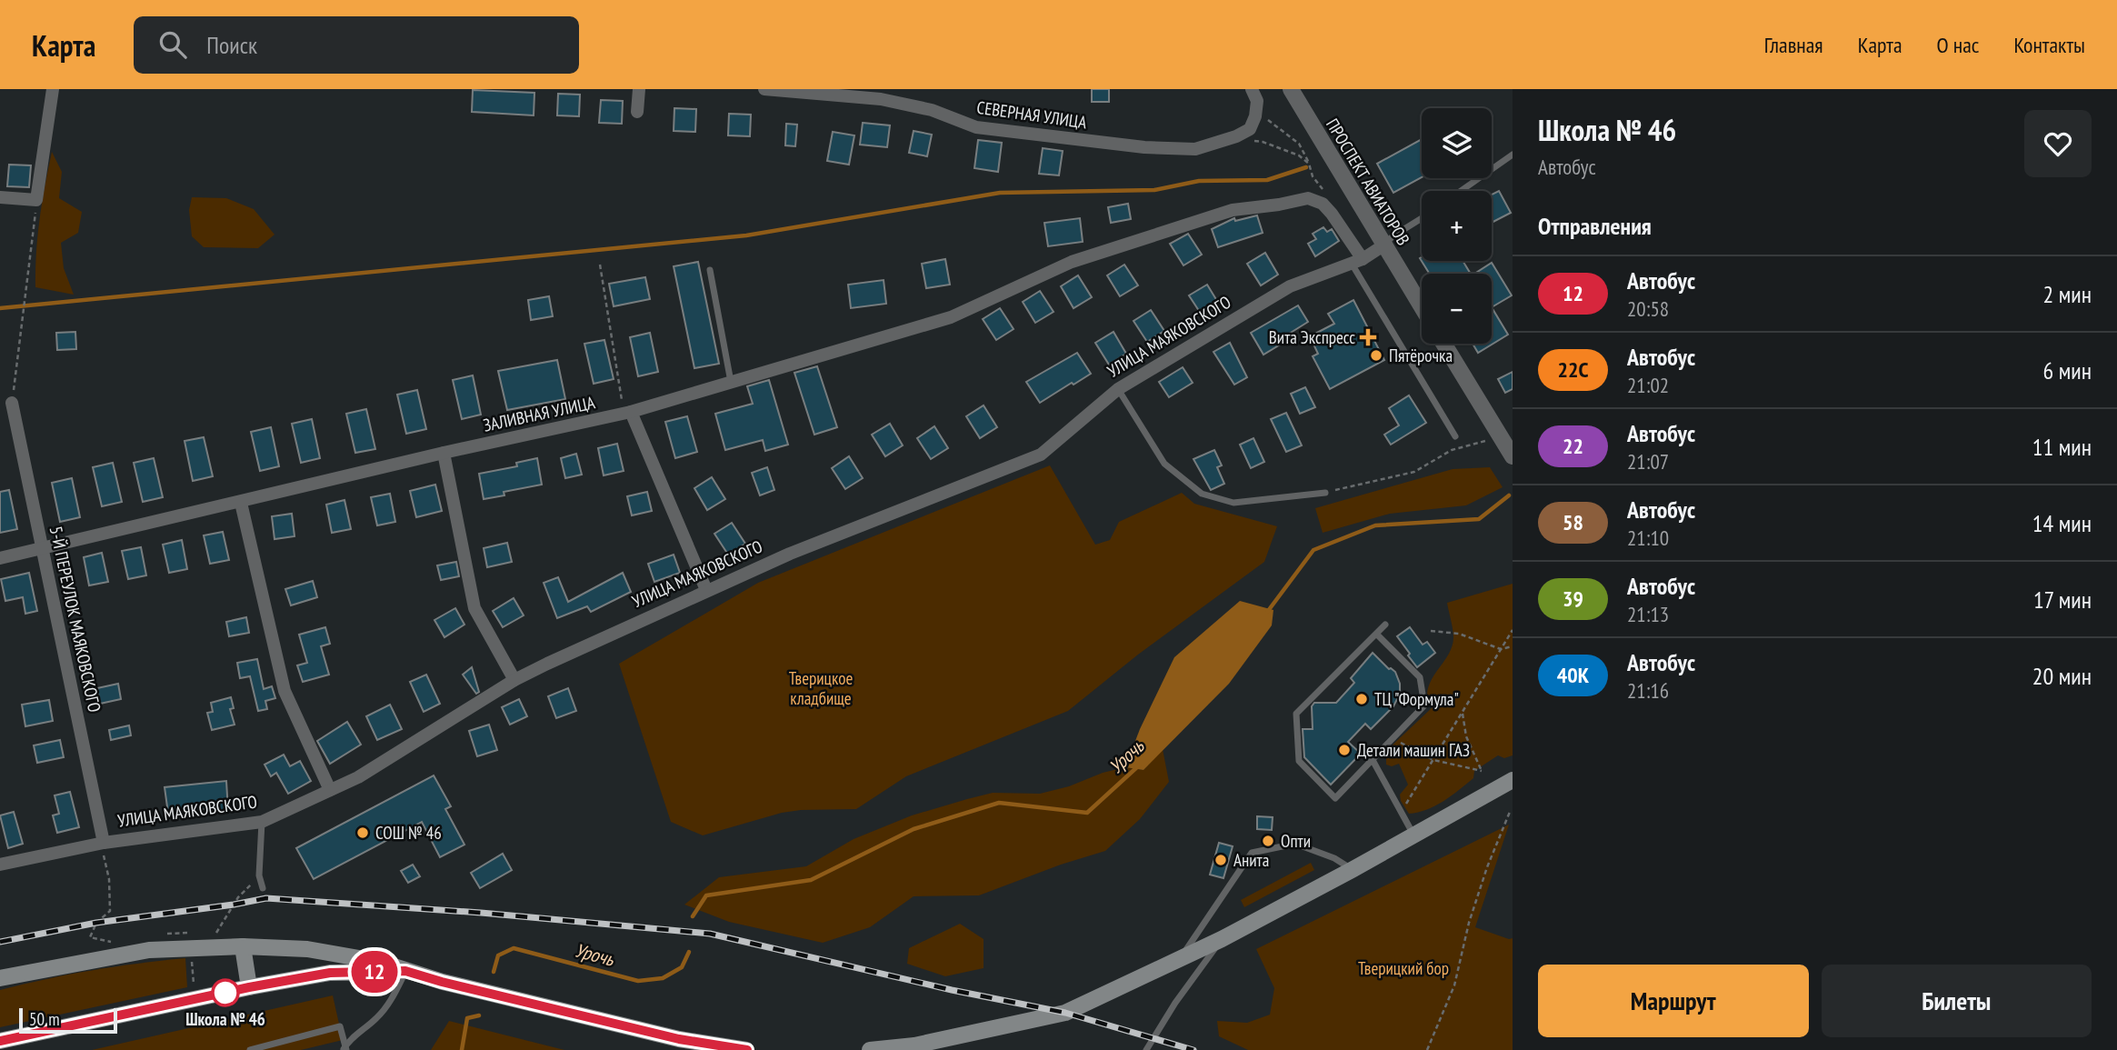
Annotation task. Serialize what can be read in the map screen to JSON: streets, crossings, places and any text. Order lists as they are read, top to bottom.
{
  "streets": {
    "street": [
      "СЕВЕРНАЯ УЛИЦА",
      "ПРОСПЕКТ АВИАТОРОВ",
      "УЛИЦА МАЯКОВСКОГО",
      "ЗАЛИВНАЯ УЛИЦА",
      "5-Й ПЕРЕУЛОК МАЯКОВСКОГО"
    ]
  },
  "crossings": [
    ["ПРОСПЕКТ АВИАТОРОВ", "УЛИЦА МАЯКОВСКОГО"],
    ["УЛИЦА МАЯКОВСКОГО", "5-Й ПЕРЕУЛОК МАЯКОВСКОГО"],
    ["ЗАЛИВНАЯ УЛИЦА", "5-Й ПЕРЕУЛОК МАЯКОВСКОГО"]
  ],
  "water": ["Урочь"],
  "parks": ["Тверицкое кладбище", "Тверицкий бор"],
  "places": {
    "health": ["Вита Экспресс"],
    "other": [
      "Пятёрочка",
      "ТЦ \"Формула\"",
      "Детали машин ГАЗ",
      "СОШ № 46",
      "Опти",
      "Анита",
      "Школа № 46"
    ]
  },
  "lines": ["bus line 12"],
  "scale_bar": "50 m",
  "page": {
    "header": "Карта",
    "search": "Поиск",
    "nav": [
      "Главная",
      "Карта",
      "О нас",
      "Контакты"
    ],
    "on_map": "12",
    "heading": [
      ["Школа № 46", "Автобус"],
      "Отправления"
    ],
    "map_buttons": ["+", "−"],
    "list": [
      {
        "mark": "12",
        "name": "Автобус",
        "note": "20:58",
        "value": "2 мин"
      },
      {
        "mark": "22С",
        "name": "Автобус",
        "note": "21:02",
        "value": "6 мин"
      },
      {
        "mark": "22",
        "name": "Автобус",
        "note": "21:07",
        "value": "11 мин"
      },
      {
        "mark": "58",
        "name": "Автобус",
        "note": "21:10",
        "value": "14 мин"
      },
      {
        "mark": "39",
        "name": "Автобус",
        "note": "21:13",
        "value": "17 мин"
      },
      {
        "mark": "40К",
        "name": "Автобус",
        "note": "21:16",
        "value": "20 мин"
      }
    ],
    "buttons": ["Маршрут", "Билеты"],
    "scale": "50 m"
  }
}
